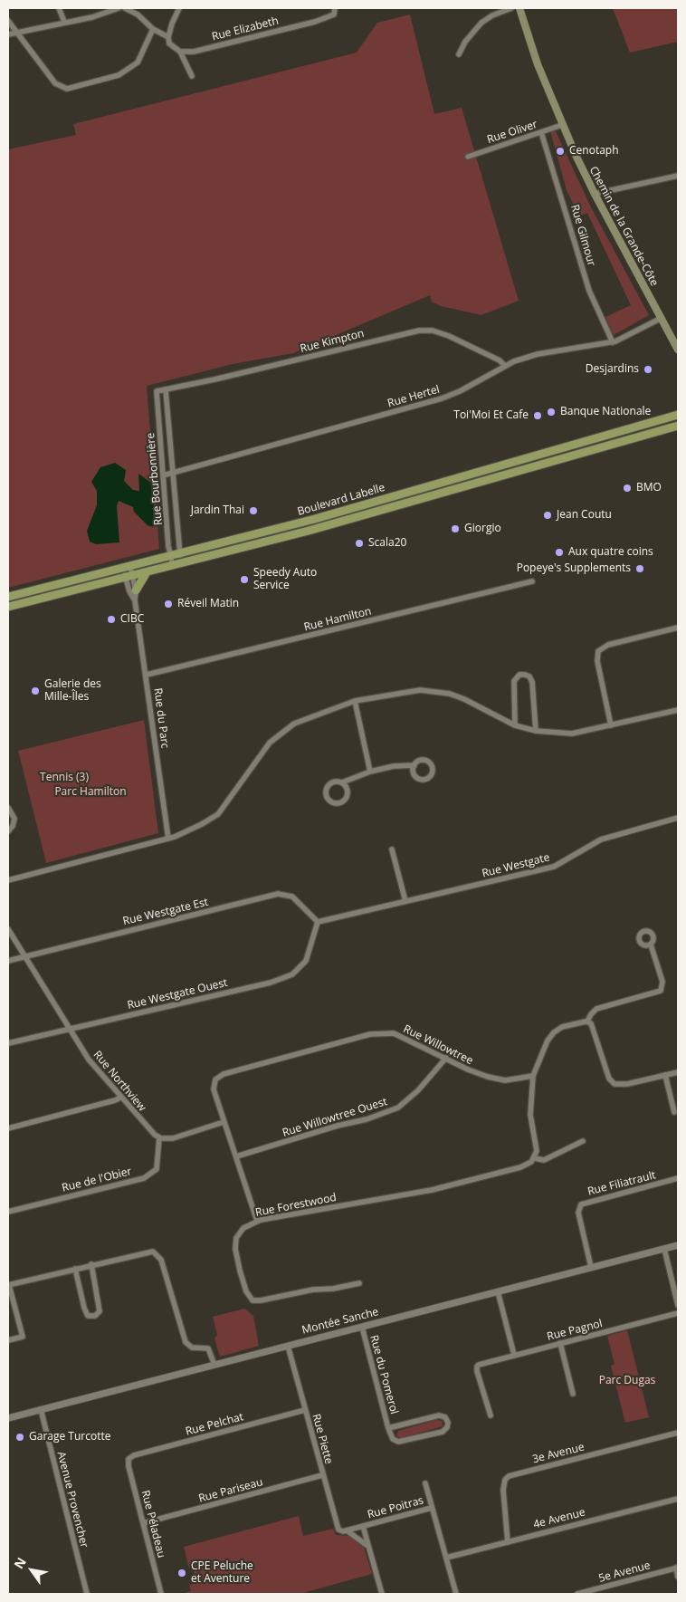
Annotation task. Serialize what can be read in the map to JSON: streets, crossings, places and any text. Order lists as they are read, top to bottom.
{
  "streets": {
    "main road": ["Chemin de la Grande-Côte", "Boulevard Labelle"],
    "street": [
      "Rue Elizabeth",
      "Rue Oliver",
      "Rue Gilmour",
      "Rue Kimpton",
      "Rue Hertel",
      "Rue Bourbonnière",
      "Rue Hamilton",
      "Rue du Parc",
      "Rue Westgate",
      "Rue Westgate Est",
      "Rue Westgate Ouest",
      "Rue Willowtree",
      "Rue Northview",
      "Rue Willowtree Ouest",
      "Rue de l'Obier",
      "Rue Filiatrault",
      "Rue Forestwood",
      "Montée Sanche",
      "Rue Pagnol",
      "Rue du Pomerol",
      "Rue Pelchat",
      "Rue Piette",
      "3e Avenue",
      "Rue Pariseau",
      "Avenue Provencher",
      "Rue Poitras",
      "4e Avenue",
      "Rue Péladeau",
      "5e Avenue"
    ]
  },
  "crossings": [
    ["Rue Oliver", "Chemin de la Grande-Côte"],
    ["Rue Oliver", "Rue Gilmour"],
    ["Chemin de la Grande-Côte", "Rue Hertel"],
    ["Rue Gilmour", "Rue Hertel"],
    ["Rue Kimpton", "Rue Hertel"],
    ["Rue Kimpton", "Rue Bourbonnière"],
    ["Rue Hertel", "Rue Bourbonnière"],
    ["Rue Bourbonnière", "Boulevard Labelle"],
    ["Boulevard Labelle", "Rue du Parc"],
    ["Rue Hamilton", "Rue du Parc"],
    ["Rue Westgate", "Rue Westgate Est"],
    ["Rue Westgate", "Rue Westgate Ouest"],
    ["Rue Westgate Est", "Rue Westgate Ouest"],
    ["Rue Westgate Est", "Rue Northview"],
    ["Rue Westgate Ouest", "Rue Northview"],
    ["Rue Willowtree", "Rue Willowtree Ouest"],
    ["Rue Willowtree", "Rue Forestwood"],
    ["Rue Northview", "Rue de l'Obier"],
    ["Rue Filiatrault", "Montée Sanche"],
    ["Montée Sanche", "Rue du Pomerol"],
    ["Montée Sanche", "Rue Piette"],
    ["Montée Sanche", "Avenue Provencher"],
    ["Rue Pelchat", "Rue Piette"],
    ["Rue Pelchat", "Rue Péladeau"],
    ["Rue Piette", "Rue Pariseau"],
    ["3e Avenue", "4e Avenue"],
    ["Rue Pariseau", "Rue Péladeau"]
  ],
  "parks": ["Tennis (3)", "Parc Hamilton", "Parc Dugas"],
  "places": [
    "Cenotaph",
    "Desjardins",
    "Banque Nationale",
    "Toi'Moi Et Cafe",
    "BMO",
    "Jardin Thai",
    "Jean Coutu",
    "Giorgio",
    "Scala20",
    "Aux quatre coins",
    "Popeye's Supplements",
    "Speedy Auto Service",
    "Réveil Matin",
    "CIBC",
    "Galerie des Mille-Îles",
    "Garage Turcotte",
    "CPE Peluche et Aventure"
  ],
  "north": "top left"
}
